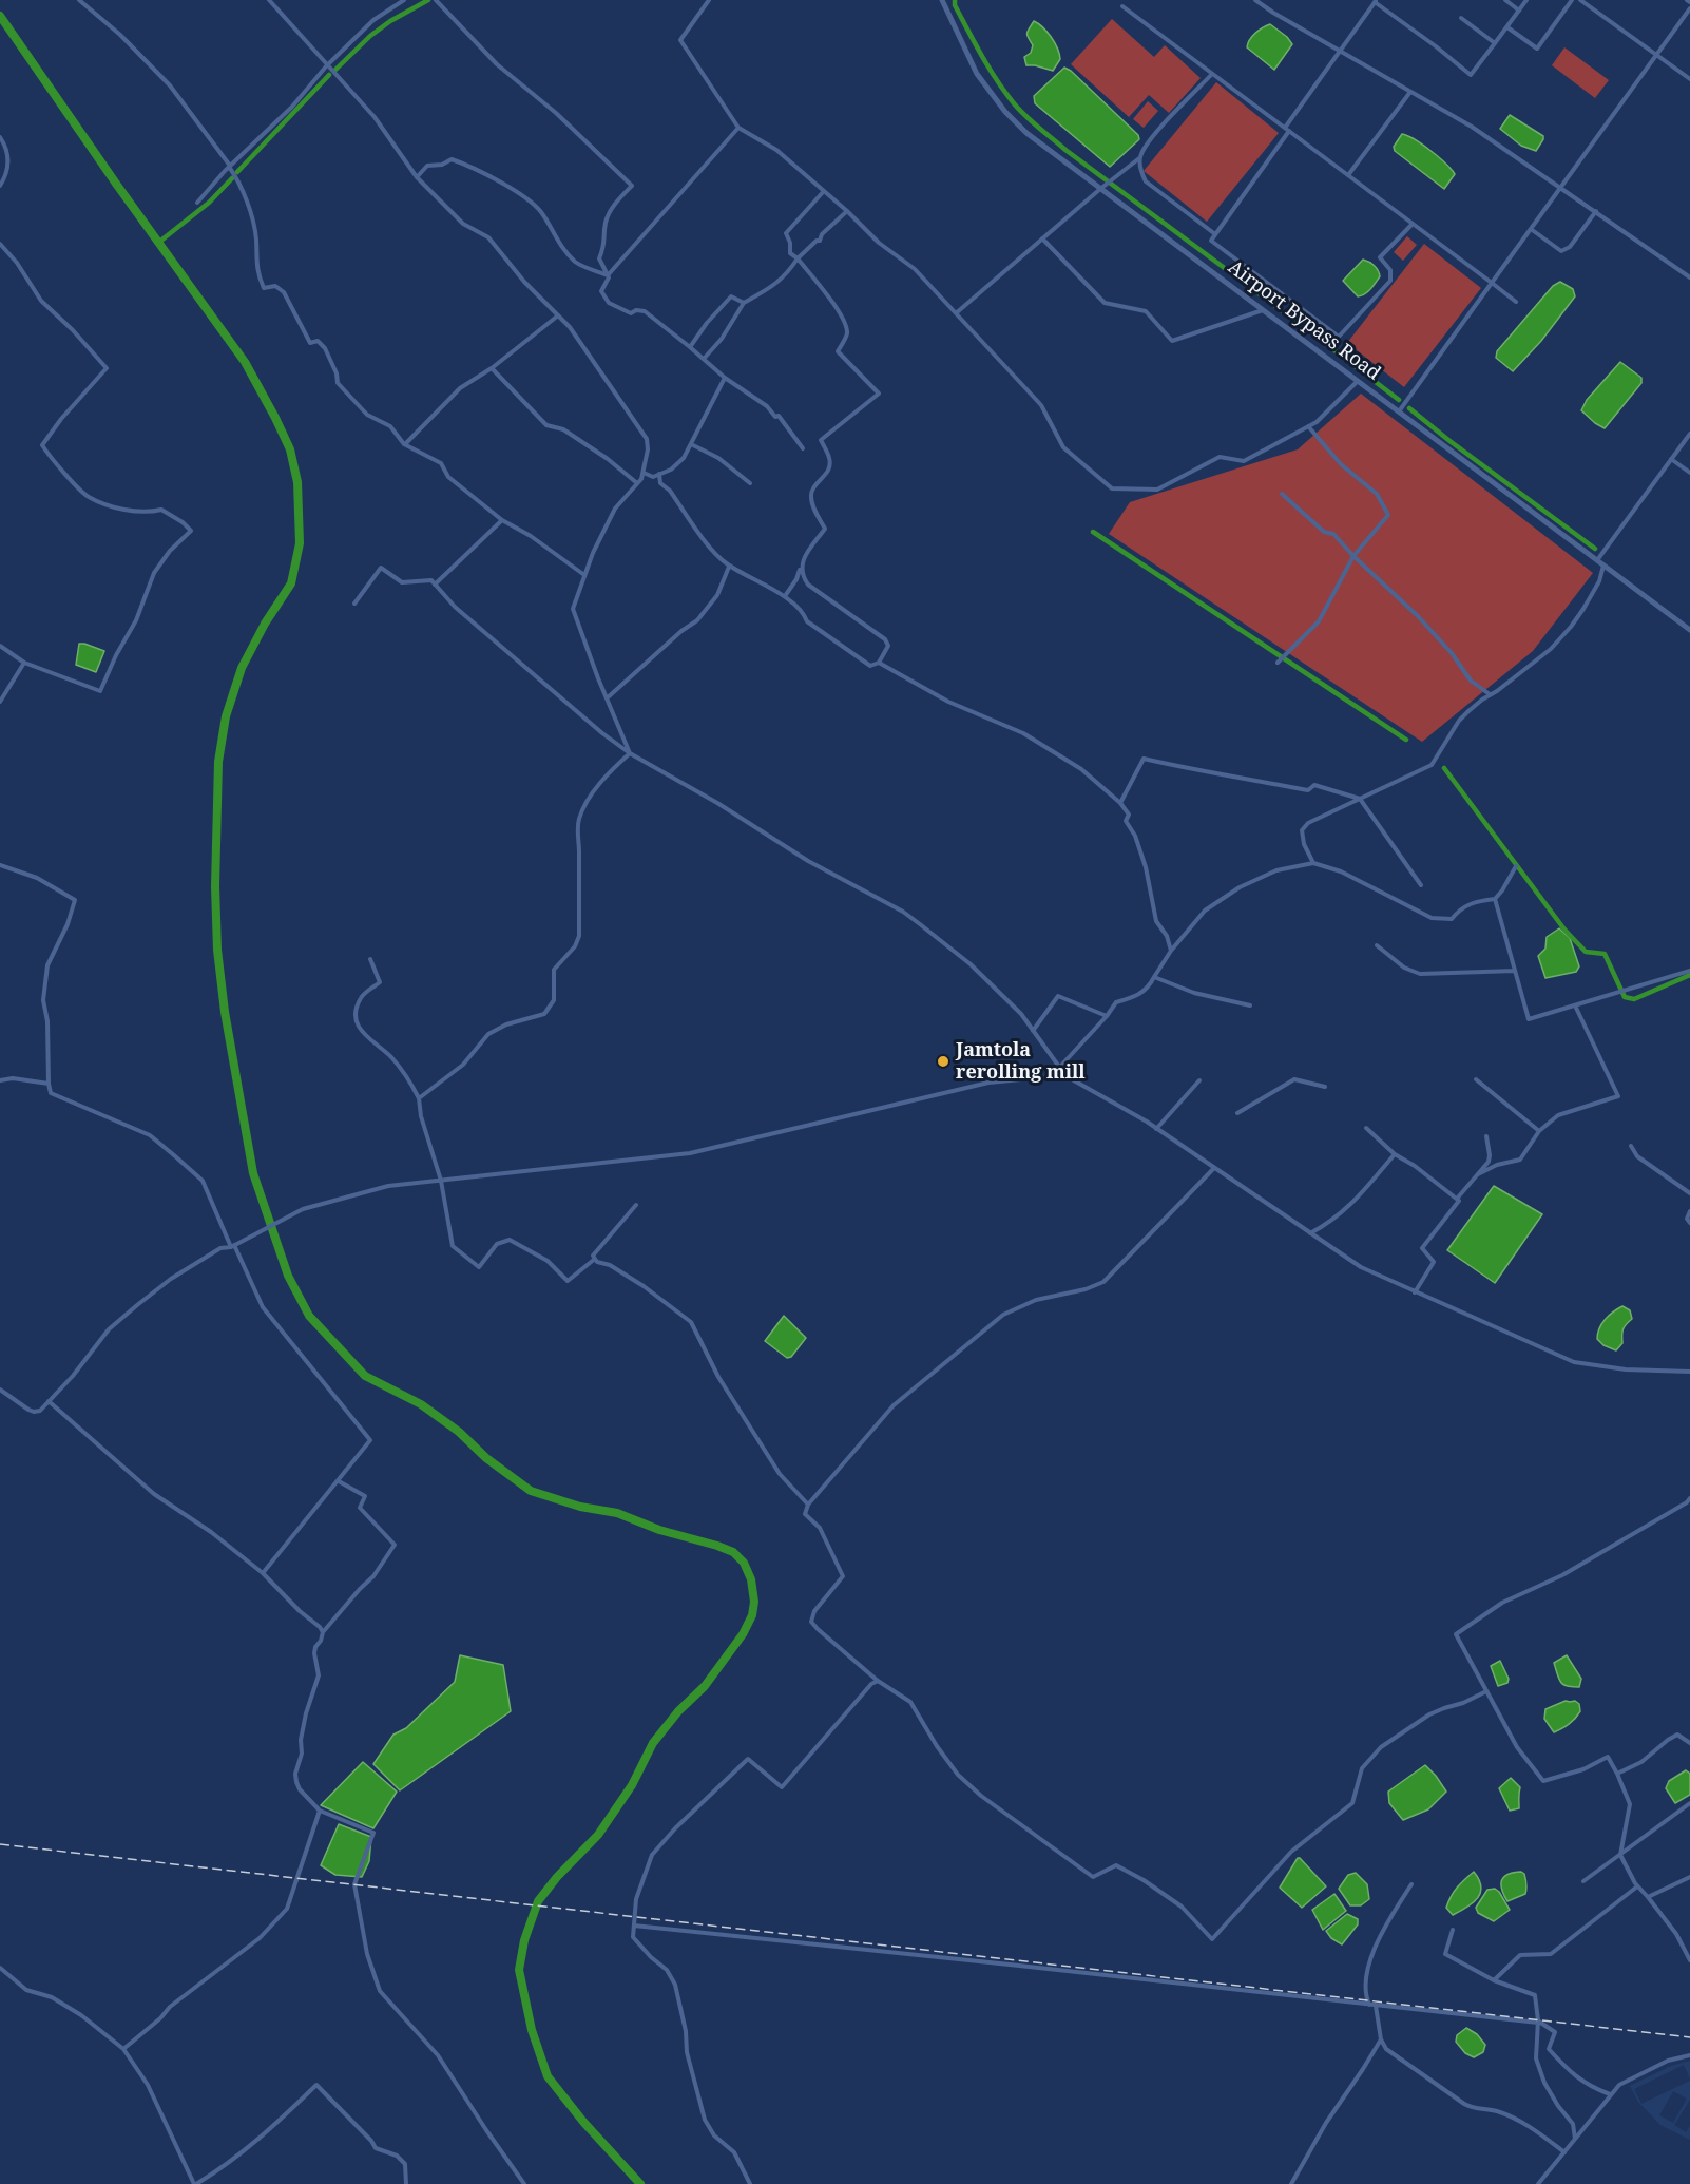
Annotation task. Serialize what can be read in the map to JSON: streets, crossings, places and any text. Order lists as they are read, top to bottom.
{
  "streets": {
    "street": ["Airport Bypass Road"]
  },
  "places": ["Jamtola rerolling mill"]
}
